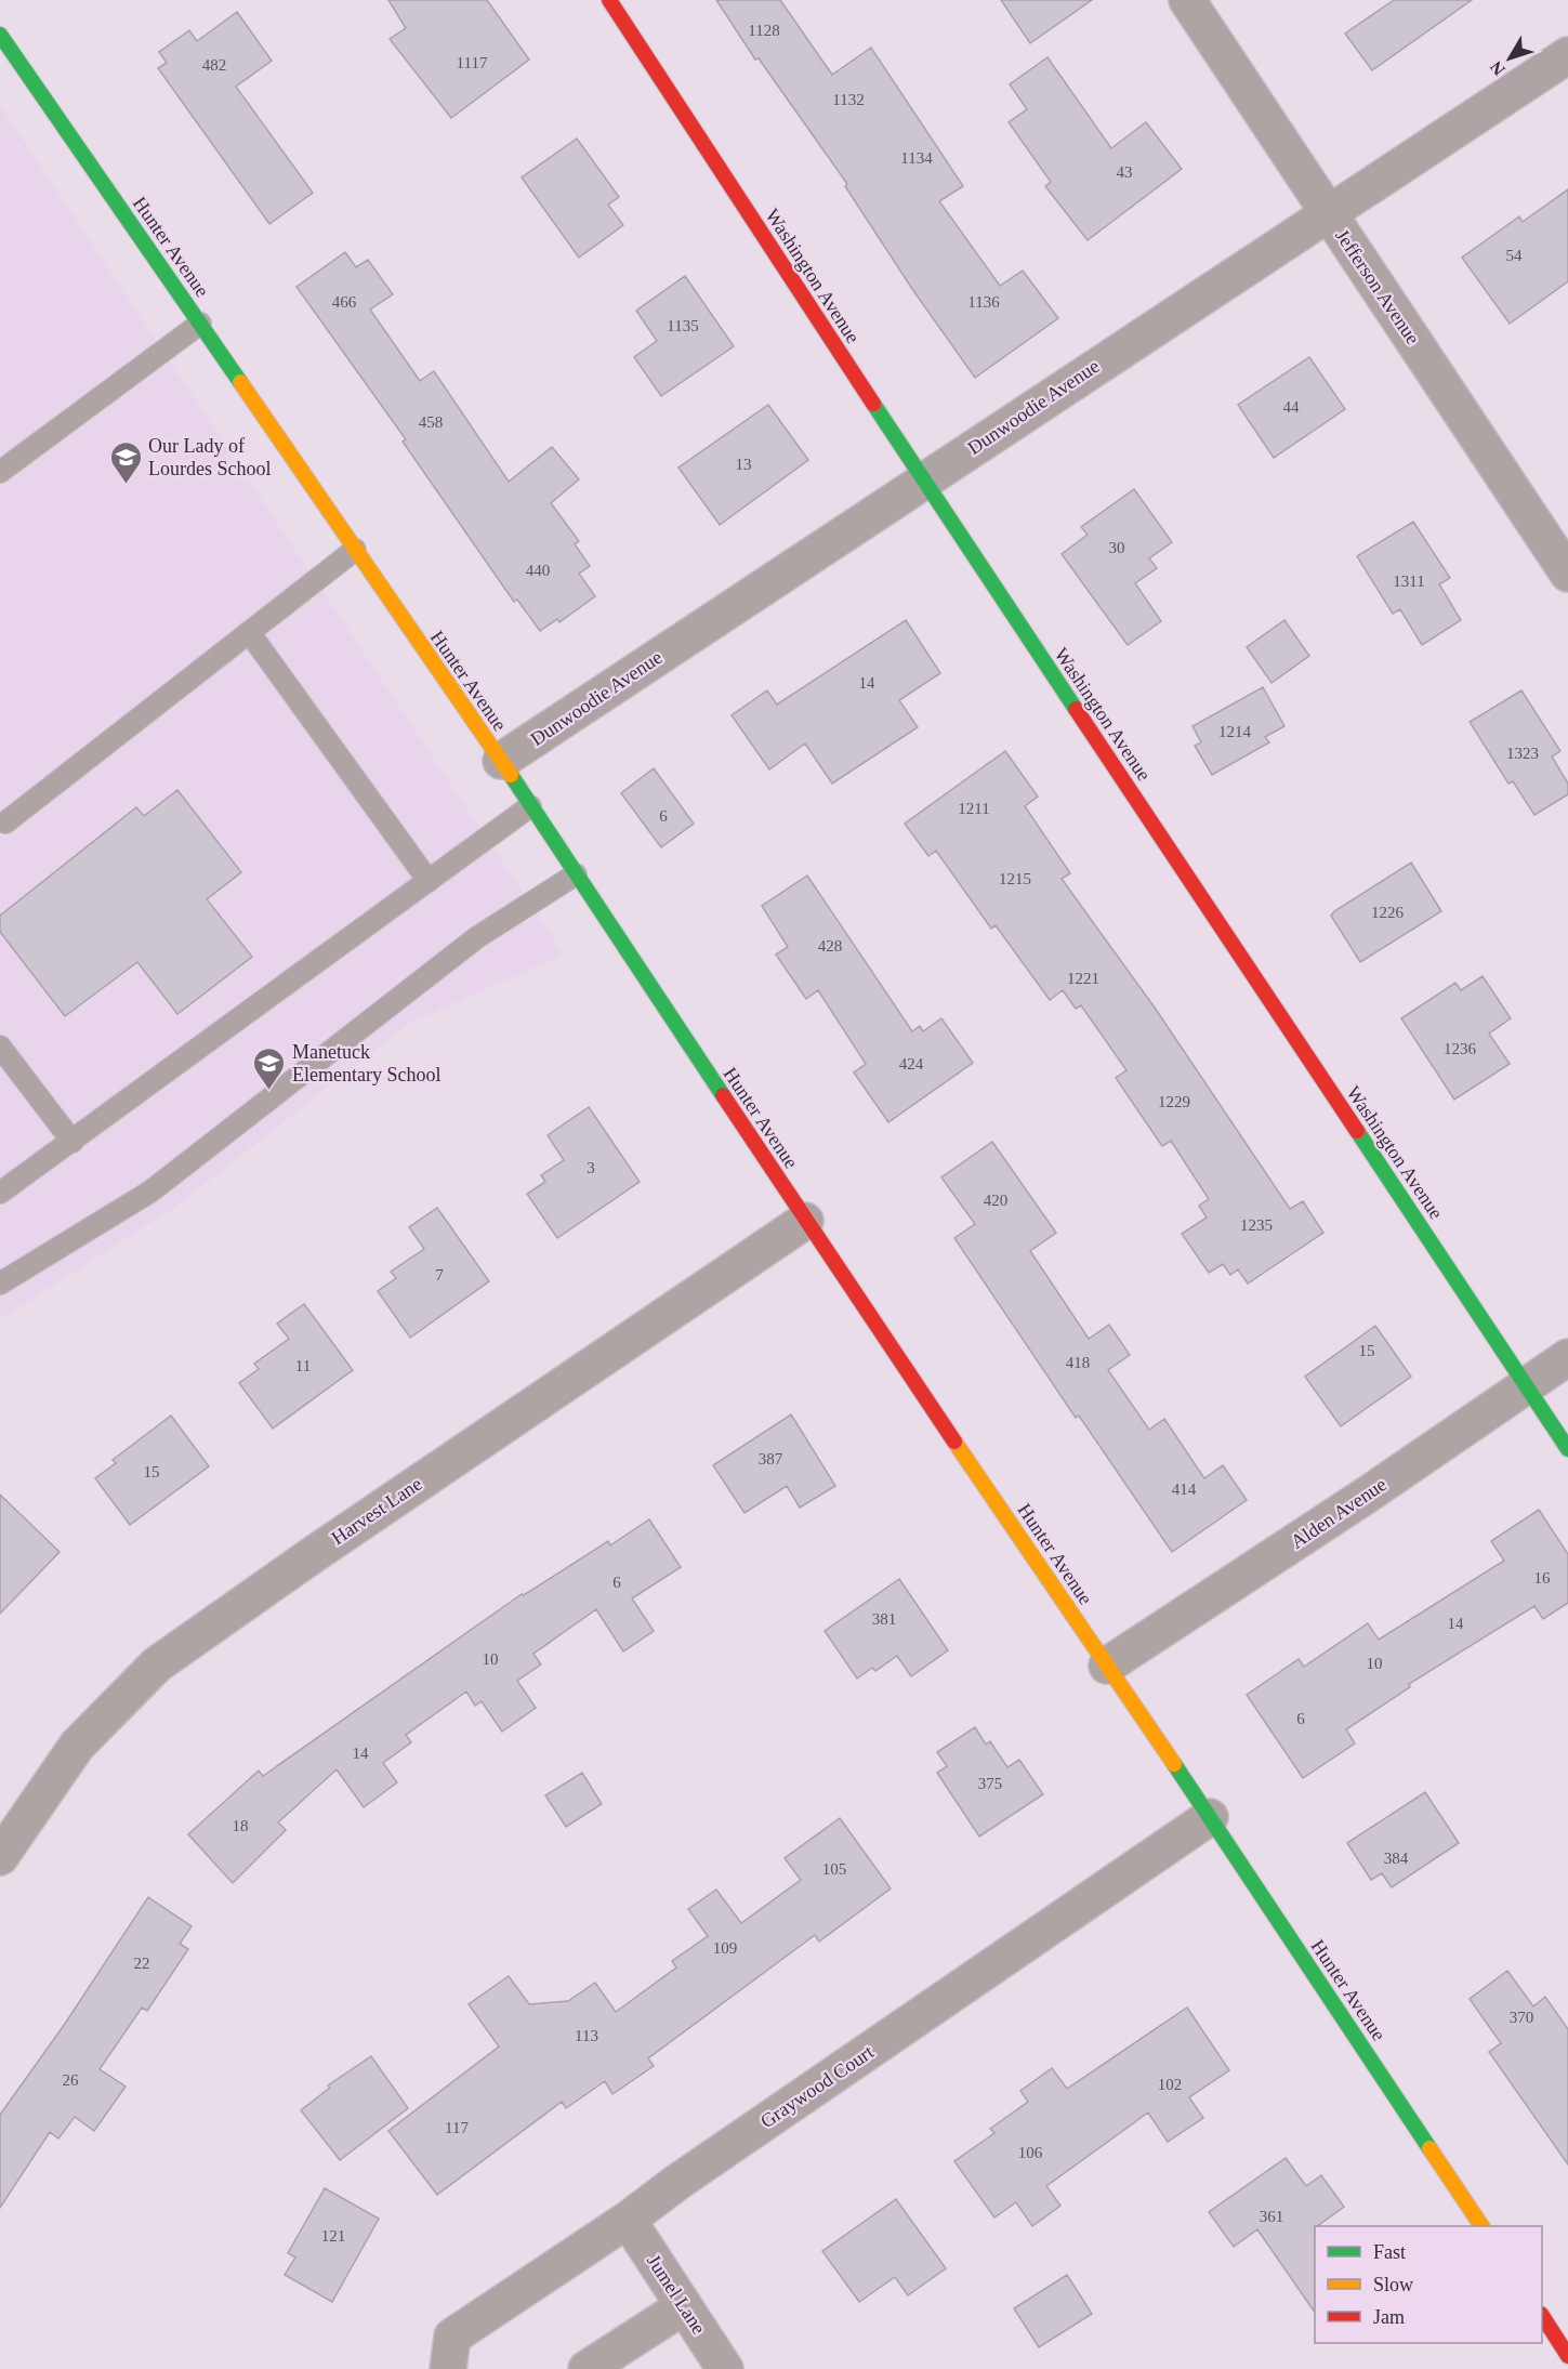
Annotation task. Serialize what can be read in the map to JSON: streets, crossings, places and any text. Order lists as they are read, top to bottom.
{
  "streets": {
    "street": [
      "Hunter Avenue",
      "Washington Avenue",
      "Jefferson Avenue",
      "Dunwoodie Avenue",
      "Harvest Lane",
      "Alden Avenue",
      "Graywood Court",
      "Jumel Lane"
    ]
  },
  "crossings": [
    ["Hunter Avenue", "Dunwoodie Avenue"],
    ["Hunter Avenue", "Harvest Lane"],
    ["Hunter Avenue", "Alden Avenue"],
    ["Hunter Avenue", "Graywood Court"],
    ["Washington Avenue", "Dunwoodie Avenue"],
    ["Washington Avenue", "Alden Avenue"],
    ["Jefferson Avenue", "Dunwoodie Avenue"],
    ["Graywood Court", "Jumel Lane"]
  ],
  "places": {
    "school or university": ["Our Lady of Lourdes School", "Manetuck Elementary School"]
  },
  "house_numbers": [
    "1128",
    "1117",
    "482",
    "1132",
    "1134",
    "43",
    "54",
    "466",
    "1136",
    "1135",
    "44",
    "458",
    "13",
    "30",
    "440",
    "1311",
    "14",
    "1214",
    "1323",
    "1211",
    "6",
    "1215",
    "1226",
    "428",
    "1221",
    "1236",
    "424",
    "1229",
    "3",
    "420",
    "1235",
    "7",
    "15",
    "418",
    "11",
    "387",
    "15",
    "414",
    "16",
    "6",
    "381",
    "14",
    "10",
    "10",
    "6",
    "14",
    "375",
    "18",
    "384",
    "105",
    "109",
    "22",
    "370",
    "113",
    "26",
    "102",
    "117",
    "106",
    "361",
    "121"
  ],
  "legend": ["Fast", "Slow", "Jam"],
  "north": "bottom left"
}
